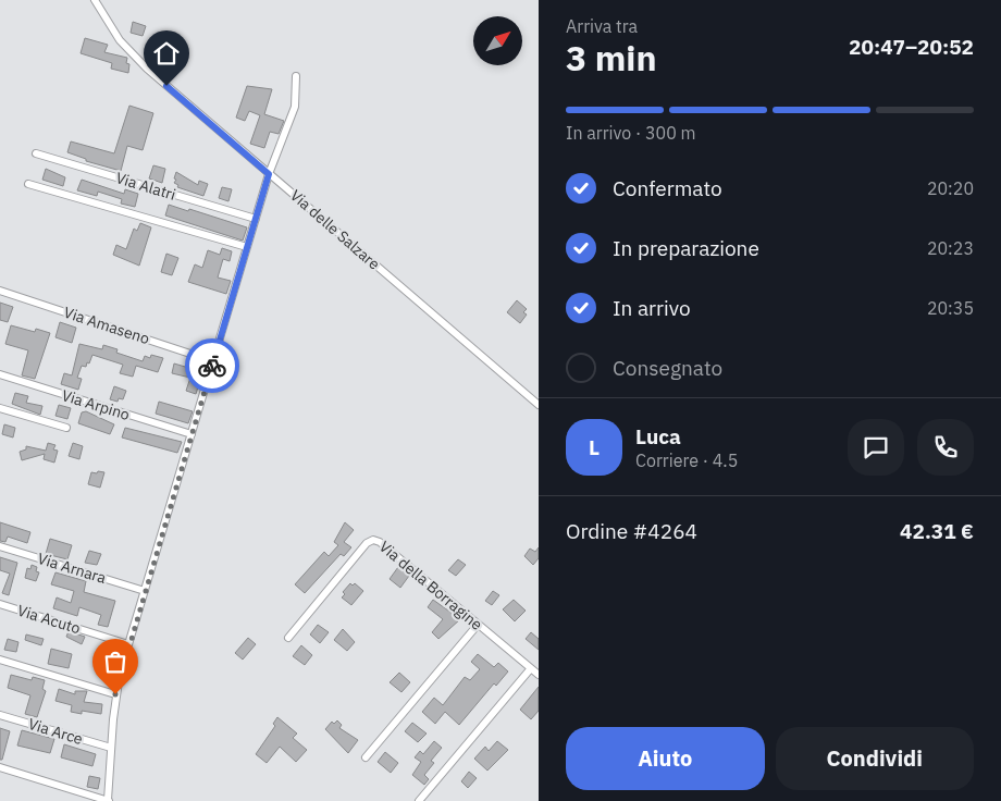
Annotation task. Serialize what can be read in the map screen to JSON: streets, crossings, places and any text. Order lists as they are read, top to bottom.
{
  "streets": {
    "street": [
      "Via Alatri",
      "Via delle Salzare",
      "Via Amaseno",
      "Via Arpino",
      "Via Arnara",
      "Via della Borragine",
      "Via Acuto",
      "Via Arce"
    ]
  },
  "north": "top right",
  "page": {
    "heading": ["3 min", "Arriva tra", "20:47–20:52"],
    "panel": [
      "Luca",
      "Corriere · 4.5",
      "Ordine #4264",
      "42.31 €"
    ],
    "bar": "In arrivo · 300 m",
    "list": [
      ["Confermato", "20:20"],
      ["In preparazione", "20:23"],
      ["In arrivo", "20:35"],
      "Consegnato"
    ],
    "round": "L",
    "buttons": ["Aiuto", "Condividi"]
  }
}
